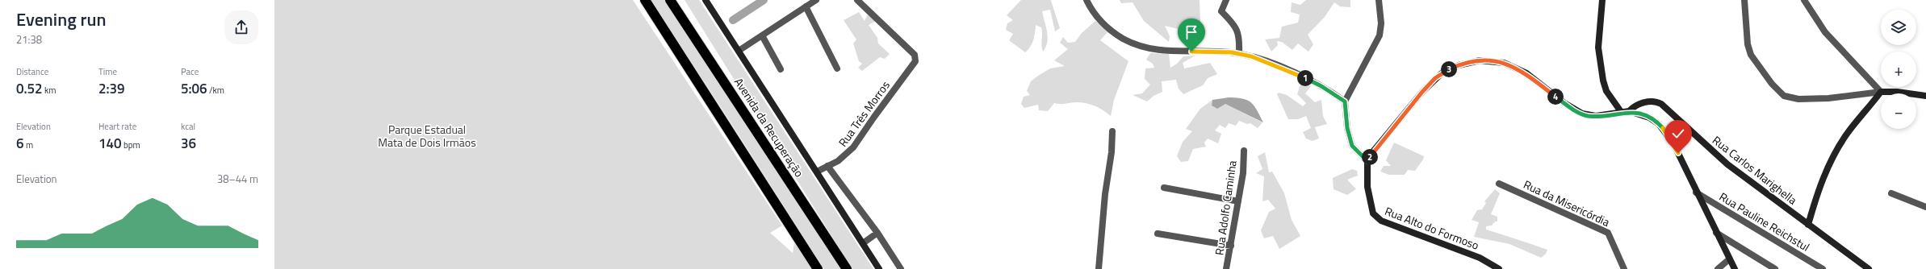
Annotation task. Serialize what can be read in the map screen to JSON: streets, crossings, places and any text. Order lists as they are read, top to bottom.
{
  "streets": {
    "highway": ["Avenida da Recuperação"],
    "street": [
      "Rua Três Morros",
      "Rua Carlos Marighella",
      "Rua da Misericórdia",
      "Rua Adolfo Caminha",
      "Rua Pauline Reichstul",
      "Rua Alto do Formoso"
    ]
  },
  "crossings": [
    ["Rua Três Morros", "Avenida da Recuperação"],
    ["Rua Carlos Marighella", "Rua Alto do Formoso"]
  ],
  "parks": ["Parque Estadual Mata de Dois Irmãos"],
  "page": {
    "heading": ["Evening run", "21:38"],
    "map_buttons": ["+", "−"],
    "stats": [
      ["Distance", "0.52 km"],
      ["Time", "2:39"],
      ["Pace", "5:06 /km"],
      ["Elevation", "6 m"],
      ["Heart rate", "140 bpm"],
      ["kcal", "36"]
    ],
    "pins": [
      "3",
      "1",
      "4",
      "2"
    ],
    "chart": ["Elevation", "38–44 m"]
  }
}
